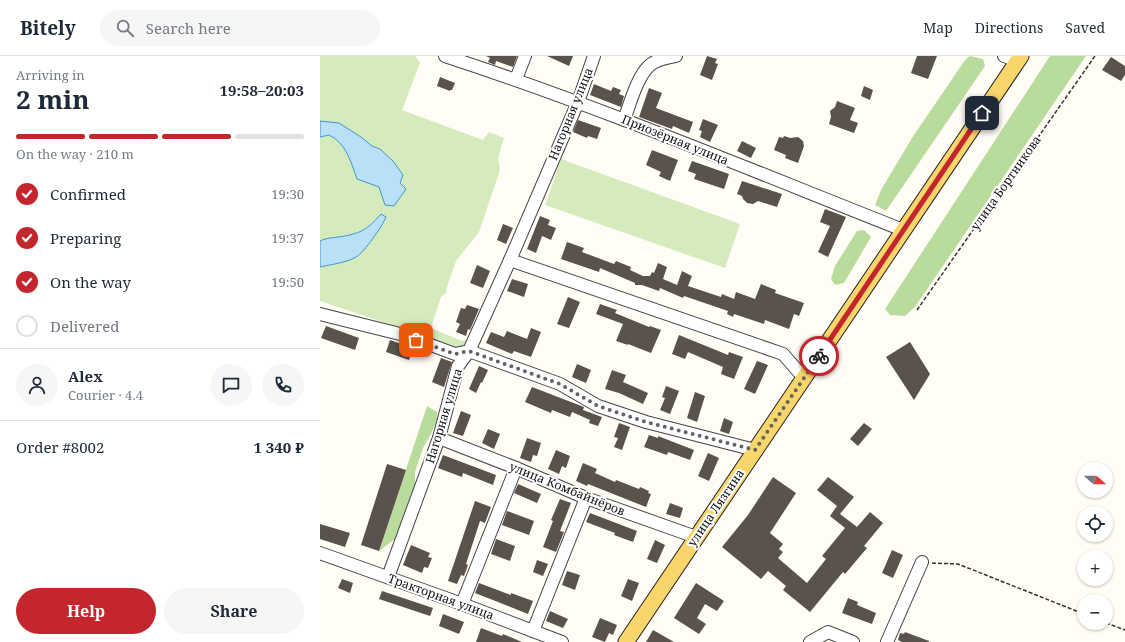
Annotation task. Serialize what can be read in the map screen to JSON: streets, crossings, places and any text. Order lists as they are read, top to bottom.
{
  "streets": {
    "main road": ["улица Лязгина"],
    "street": [
      "Нагорная улица",
      "Приозёрная улица",
      "улица Комбайнёров",
      "Тракторная улица"
    ],
    "path": ["улица Бортникова"]
  },
  "crossings": [
    ["Нагорная улица", "Приозёрная улица"],
    ["Нагорная улица", "улица Комбайнёров"],
    ["Нагорная улица", "Тракторная улица"],
    ["Приозёрная улица", "улица Лязгина"],
    ["улица Комбайнёров", "улица Лязгина"]
  ],
  "north": "right",
  "page": {
    "header": "Bitely",
    "search": "Search here",
    "nav": ["Map", "Directions", "Saved"],
    "heading": ["2 min", "Arriving in", "19:58–20:03"],
    "panel": [
      "Alex",
      "Courier · 4.4",
      "Order #8002",
      "1 340 ₽"
    ],
    "bar": "On the way · 210 m",
    "list": [
      ["Confirmed", "19:30"],
      ["Preparing", "19:37"],
      ["On the way", "19:50"],
      "Delivered"
    ],
    "map_buttons": ["+", "−"],
    "buttons": ["Help", "Share"]
  }
}
